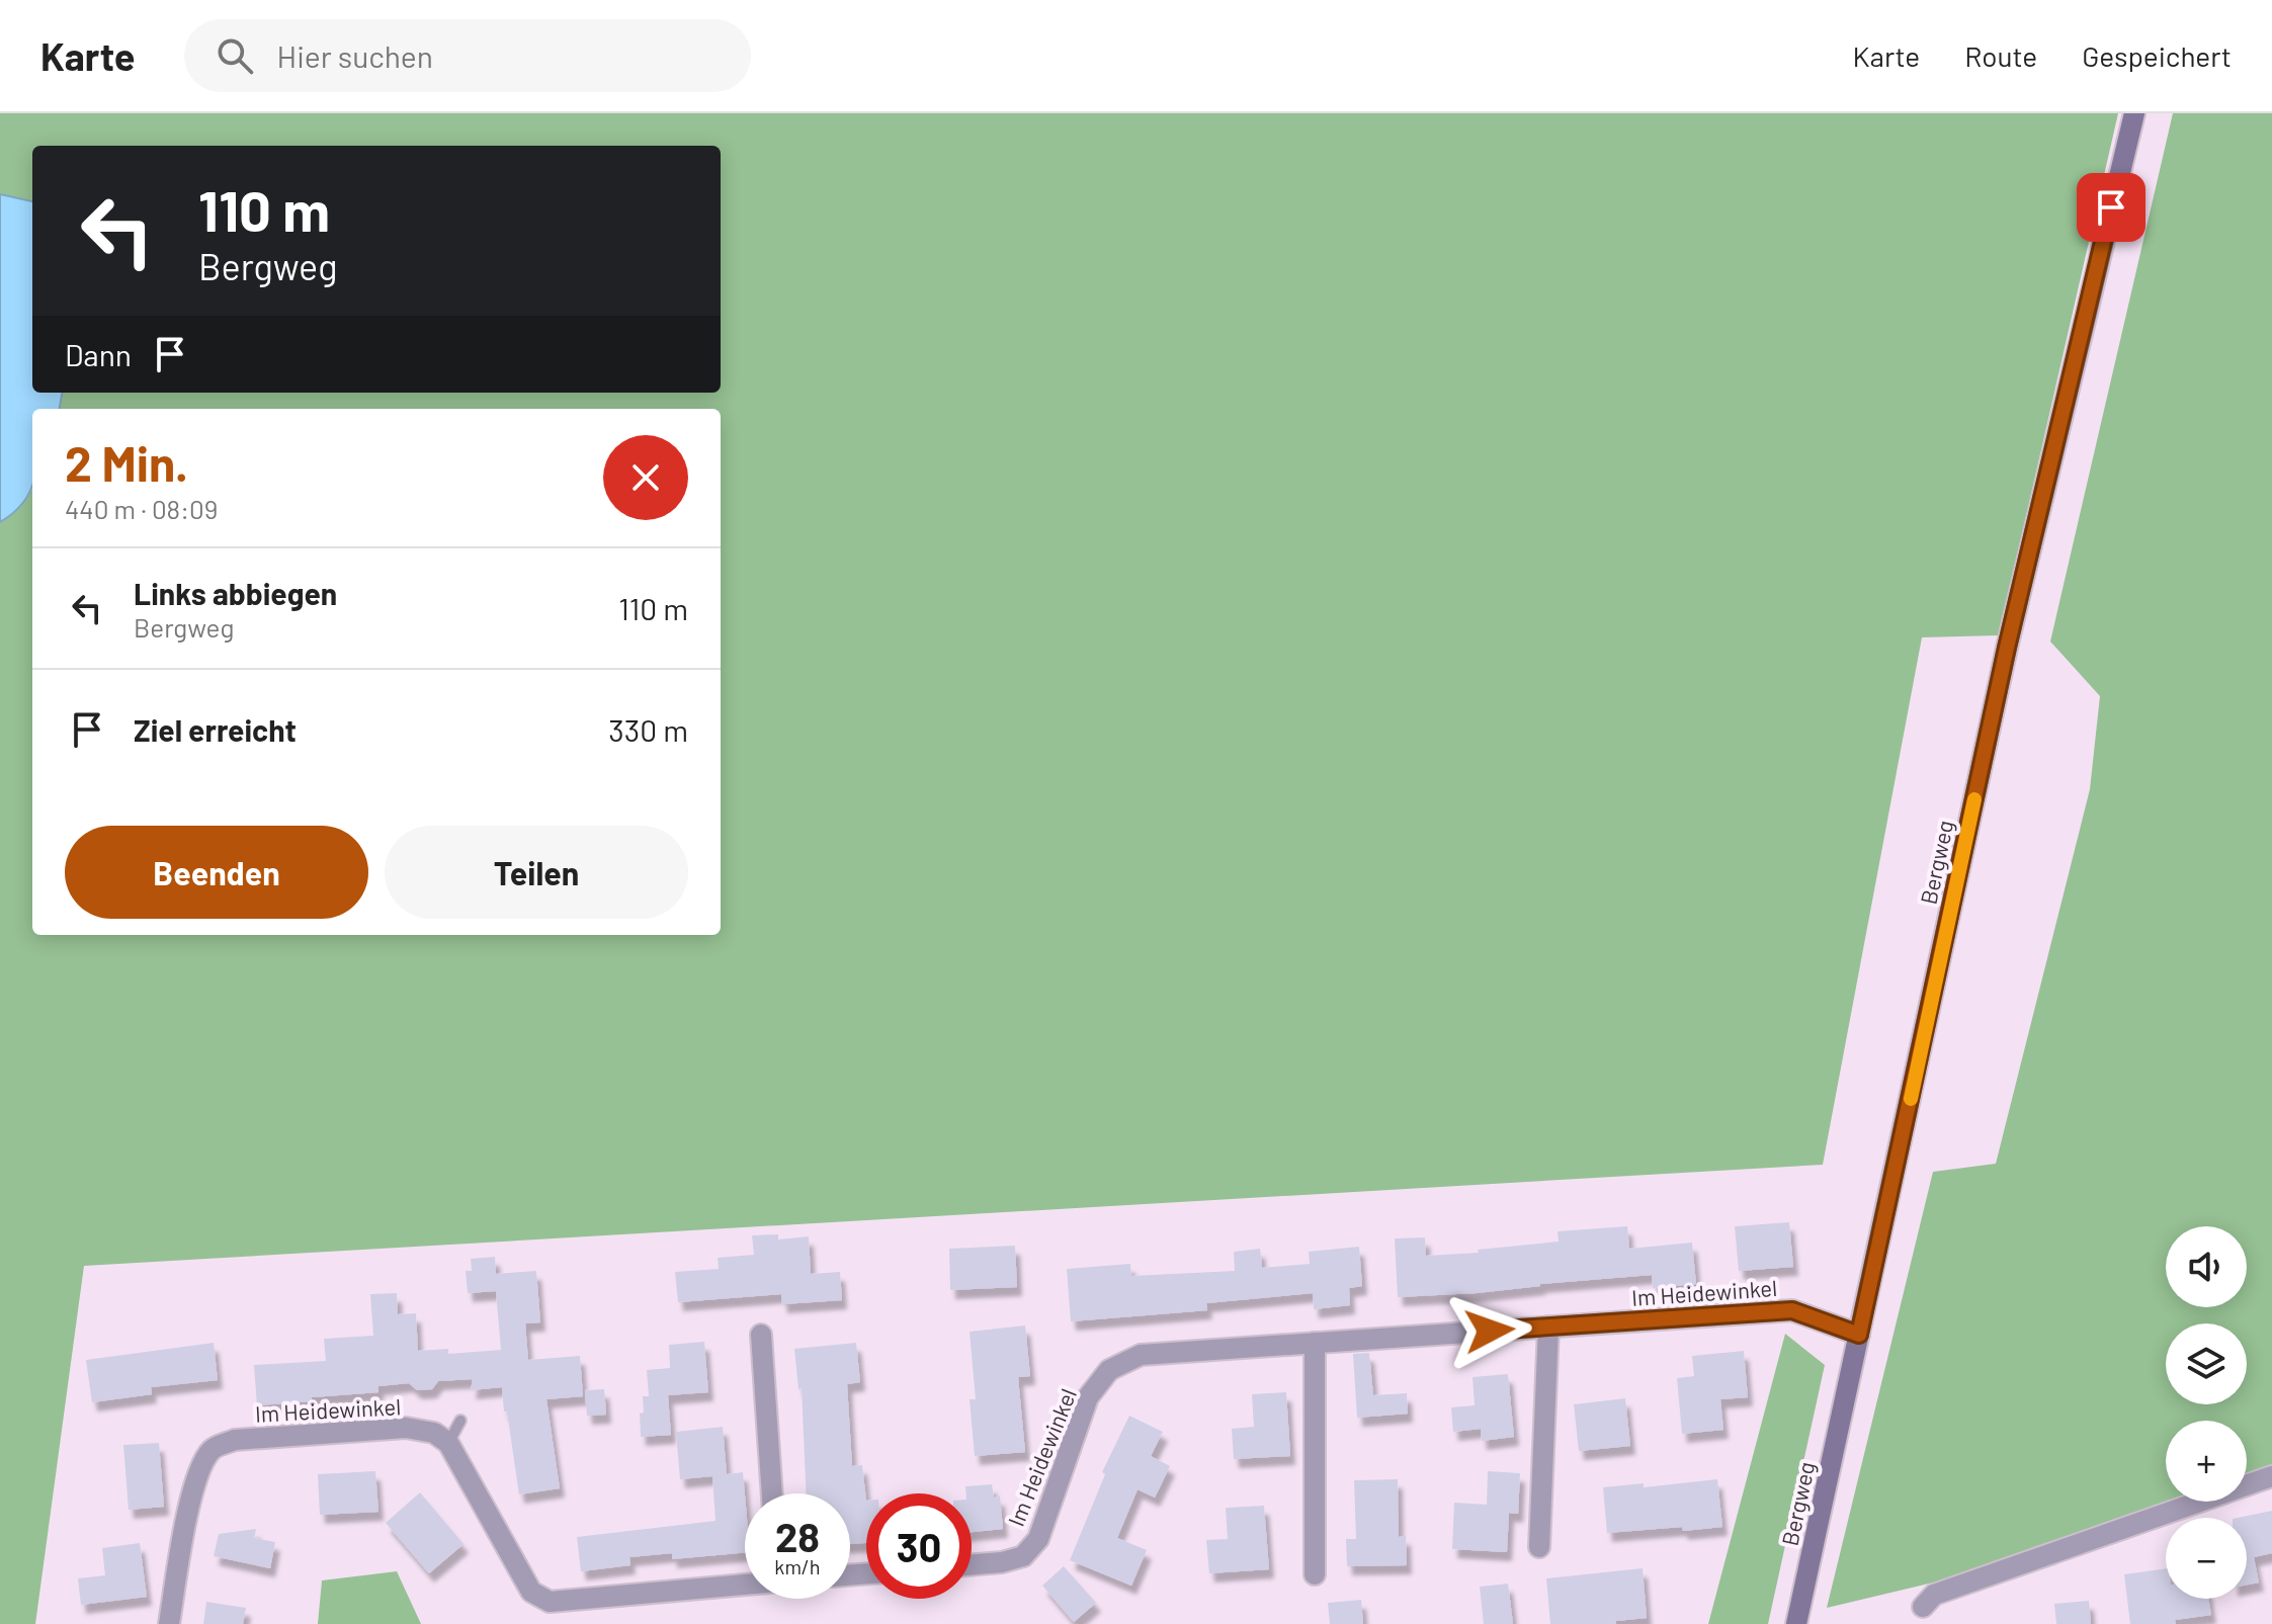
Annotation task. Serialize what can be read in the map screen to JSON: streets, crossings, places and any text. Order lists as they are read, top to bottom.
{
  "streets": {
    "main road": ["Bergweg"],
    "street": ["Im Heidewinkel"]
  },
  "crossings": [
    ["Bergweg", "Im Heidewinkel"]
  ],
  "page": {
    "header": "Karte",
    "search": "Hier suchen",
    "nav": ["Karte", "Route", "Gespeichert"],
    "turn": ["110 m", "Bergweg"],
    "then": "Dann",
    "heading": ["2 Min.", "440 m · 08:09"],
    "list": [
      {
        "name": "Links abbiegen",
        "note": "Bergweg",
        "value": "110 m"
      },
      {
        "name": "Ziel erreicht",
        "value": "330 m"
      }
    ],
    "buttons": ["Beenden", "Teilen"],
    "map_buttons": ["+", "−"],
    "speed": "28 km/h",
    "limit": "30"
  }
}
